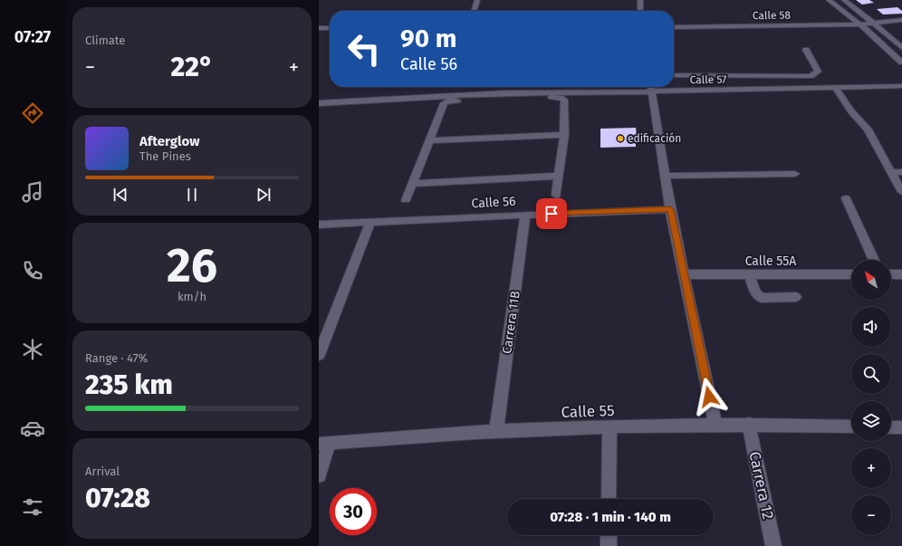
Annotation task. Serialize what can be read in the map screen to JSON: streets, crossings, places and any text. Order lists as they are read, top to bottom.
{
  "streets": {
    "street": [
      "Calle 58",
      "Calle 57",
      "Calle 56",
      "Calle 55A",
      "Carrera 11B",
      "Calle 55",
      "Carrera 12"
    ]
  },
  "crossings": [
    ["Calle 56", "Carrera 11B"],
    ["Carrera 11B", "Calle 55"],
    ["Calle 55", "Carrera 12"]
  ],
  "places": ["edificación"],
  "north": "top left",
  "page": {
    "tabs": "07:27",
    "tile": [
      "Climate",
      ["26", "km/h"],
      ["Range · 47%", "235 km"],
      ["Arrival", "07:28"]
    ],
    "turn": ["90 m", "Calle 56"],
    "heat": ["−", "22°", "+"],
    "song": ["Afterglow", "The Pines"],
    "map_buttons": ["+", "−"],
    "limit": "30",
    "trip": "07:28 · 1 min · 140 m"
  }
}
